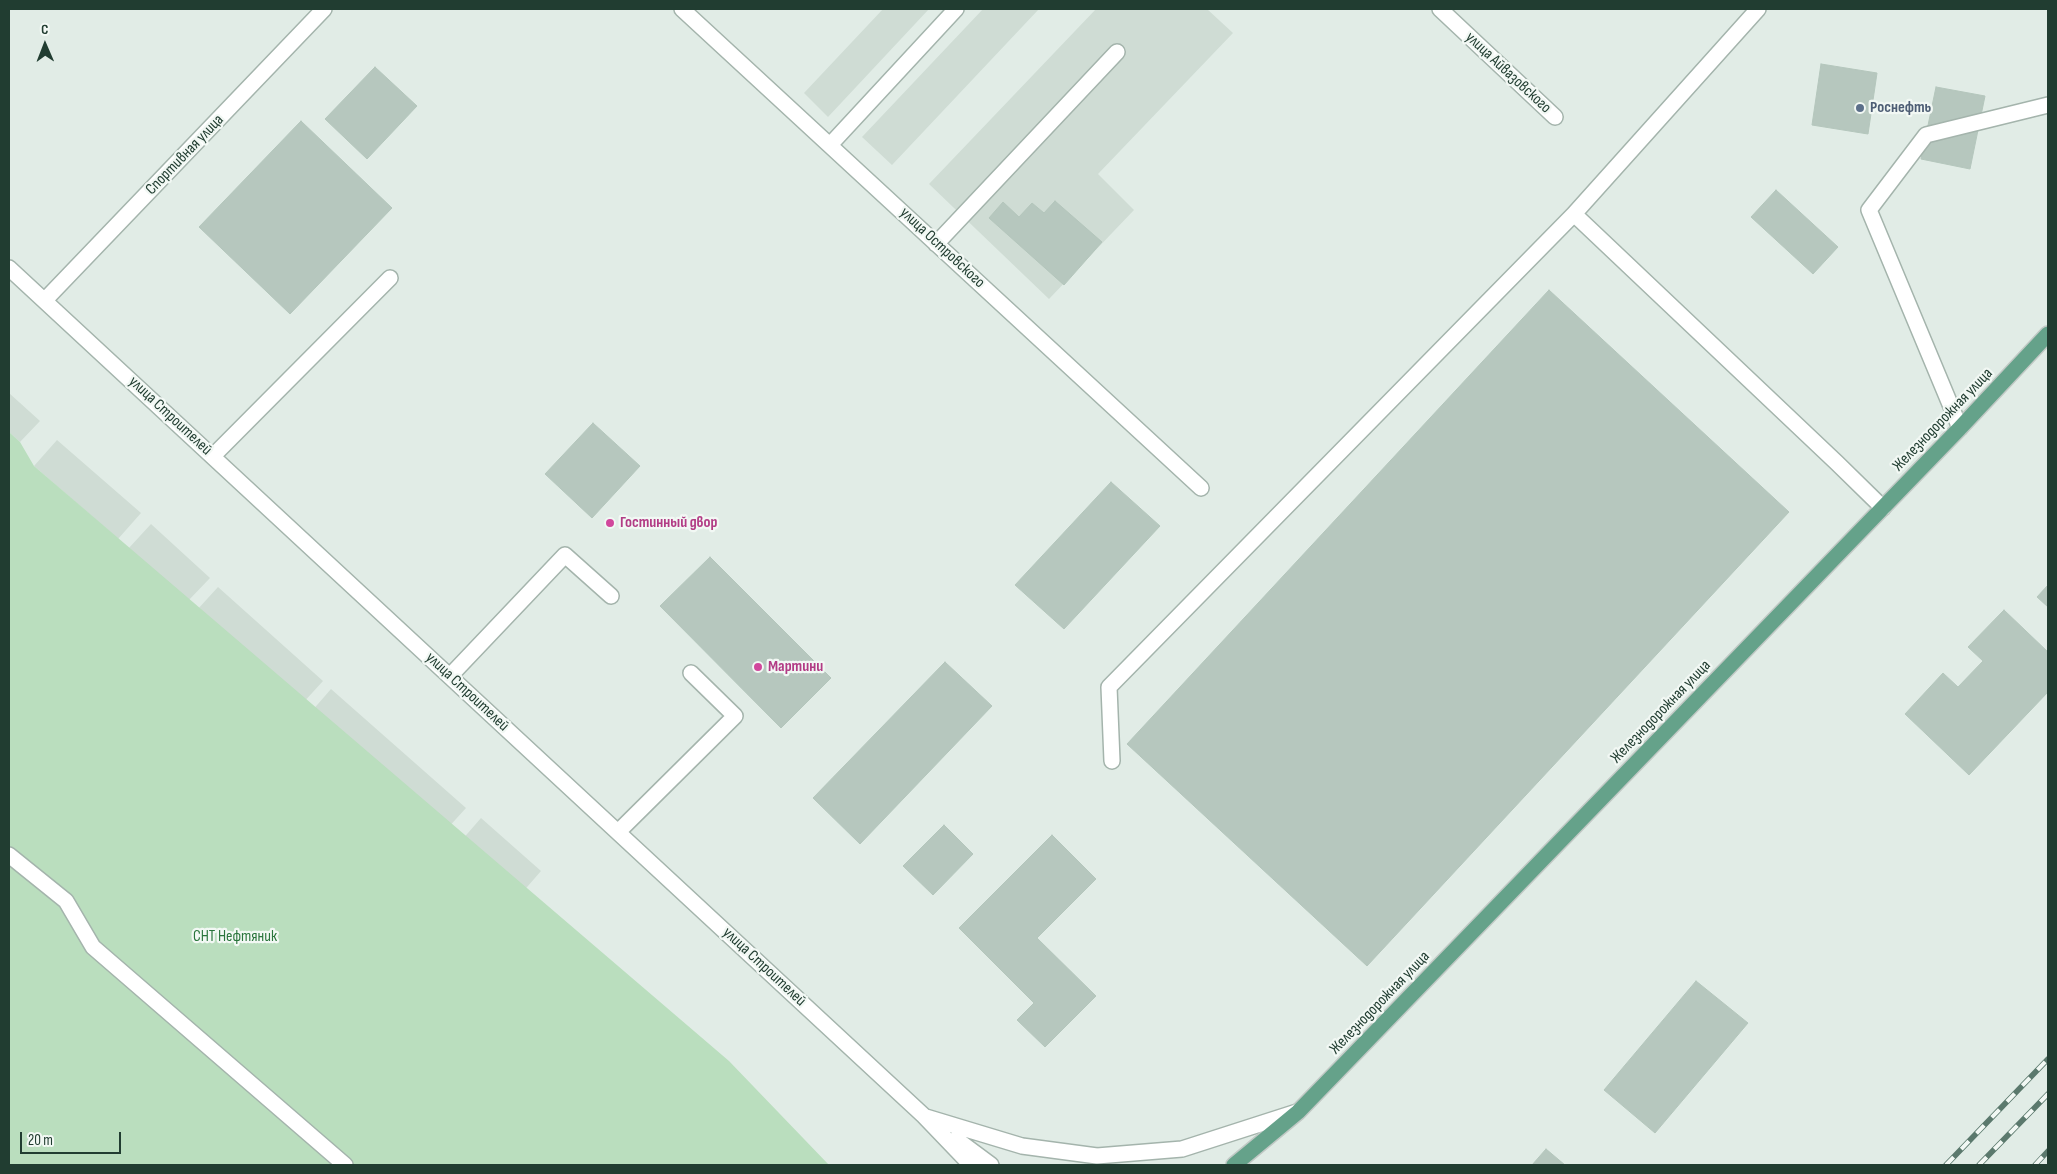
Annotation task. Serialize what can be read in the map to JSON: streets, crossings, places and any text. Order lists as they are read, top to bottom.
{
  "streets": {
    "main road": ["Железнодорожная улица"],
    "street": [
      "улица Айвазовского",
      "Спортивная улица",
      "улица Островского",
      "улица Строителей"
    ]
  },
  "crossings": [
    ["Спортивная улица", "улица Строителей"]
  ],
  "parks": ["СНТ Нефтяник"],
  "places": ["Роснефть", "Гостинный двор", "Мартини"],
  "scale_bar": "20 m",
  "north": "top"
}
